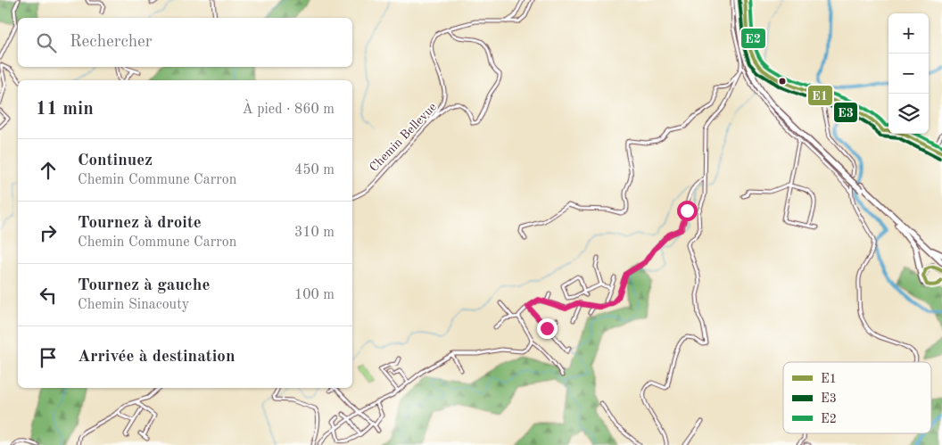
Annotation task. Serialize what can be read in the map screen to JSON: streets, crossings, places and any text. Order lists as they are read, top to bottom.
{
  "streets": {
    "street": ["Chemin Bellevue"]
  },
  "lines": ["transit line E1", "transit line E3", "transit line E2"],
  "legend": ["E1", "E3", "E2"],
  "page": {
    "map_buttons": ["+", "−"],
    "search": "Rechercher",
    "heading": ["11 min", "À pied · 860 m"],
    "list": [
      ["Continuez", "Chemin Commune Carron", "450 m"],
      ["Tournez à droite", "Chemin Commune Carron", "310 m"],
      ["Tournez à gauche", "Chemin Sinacouty", "100 m"],
      "Arrivée à destination"
    ]
  }
}
